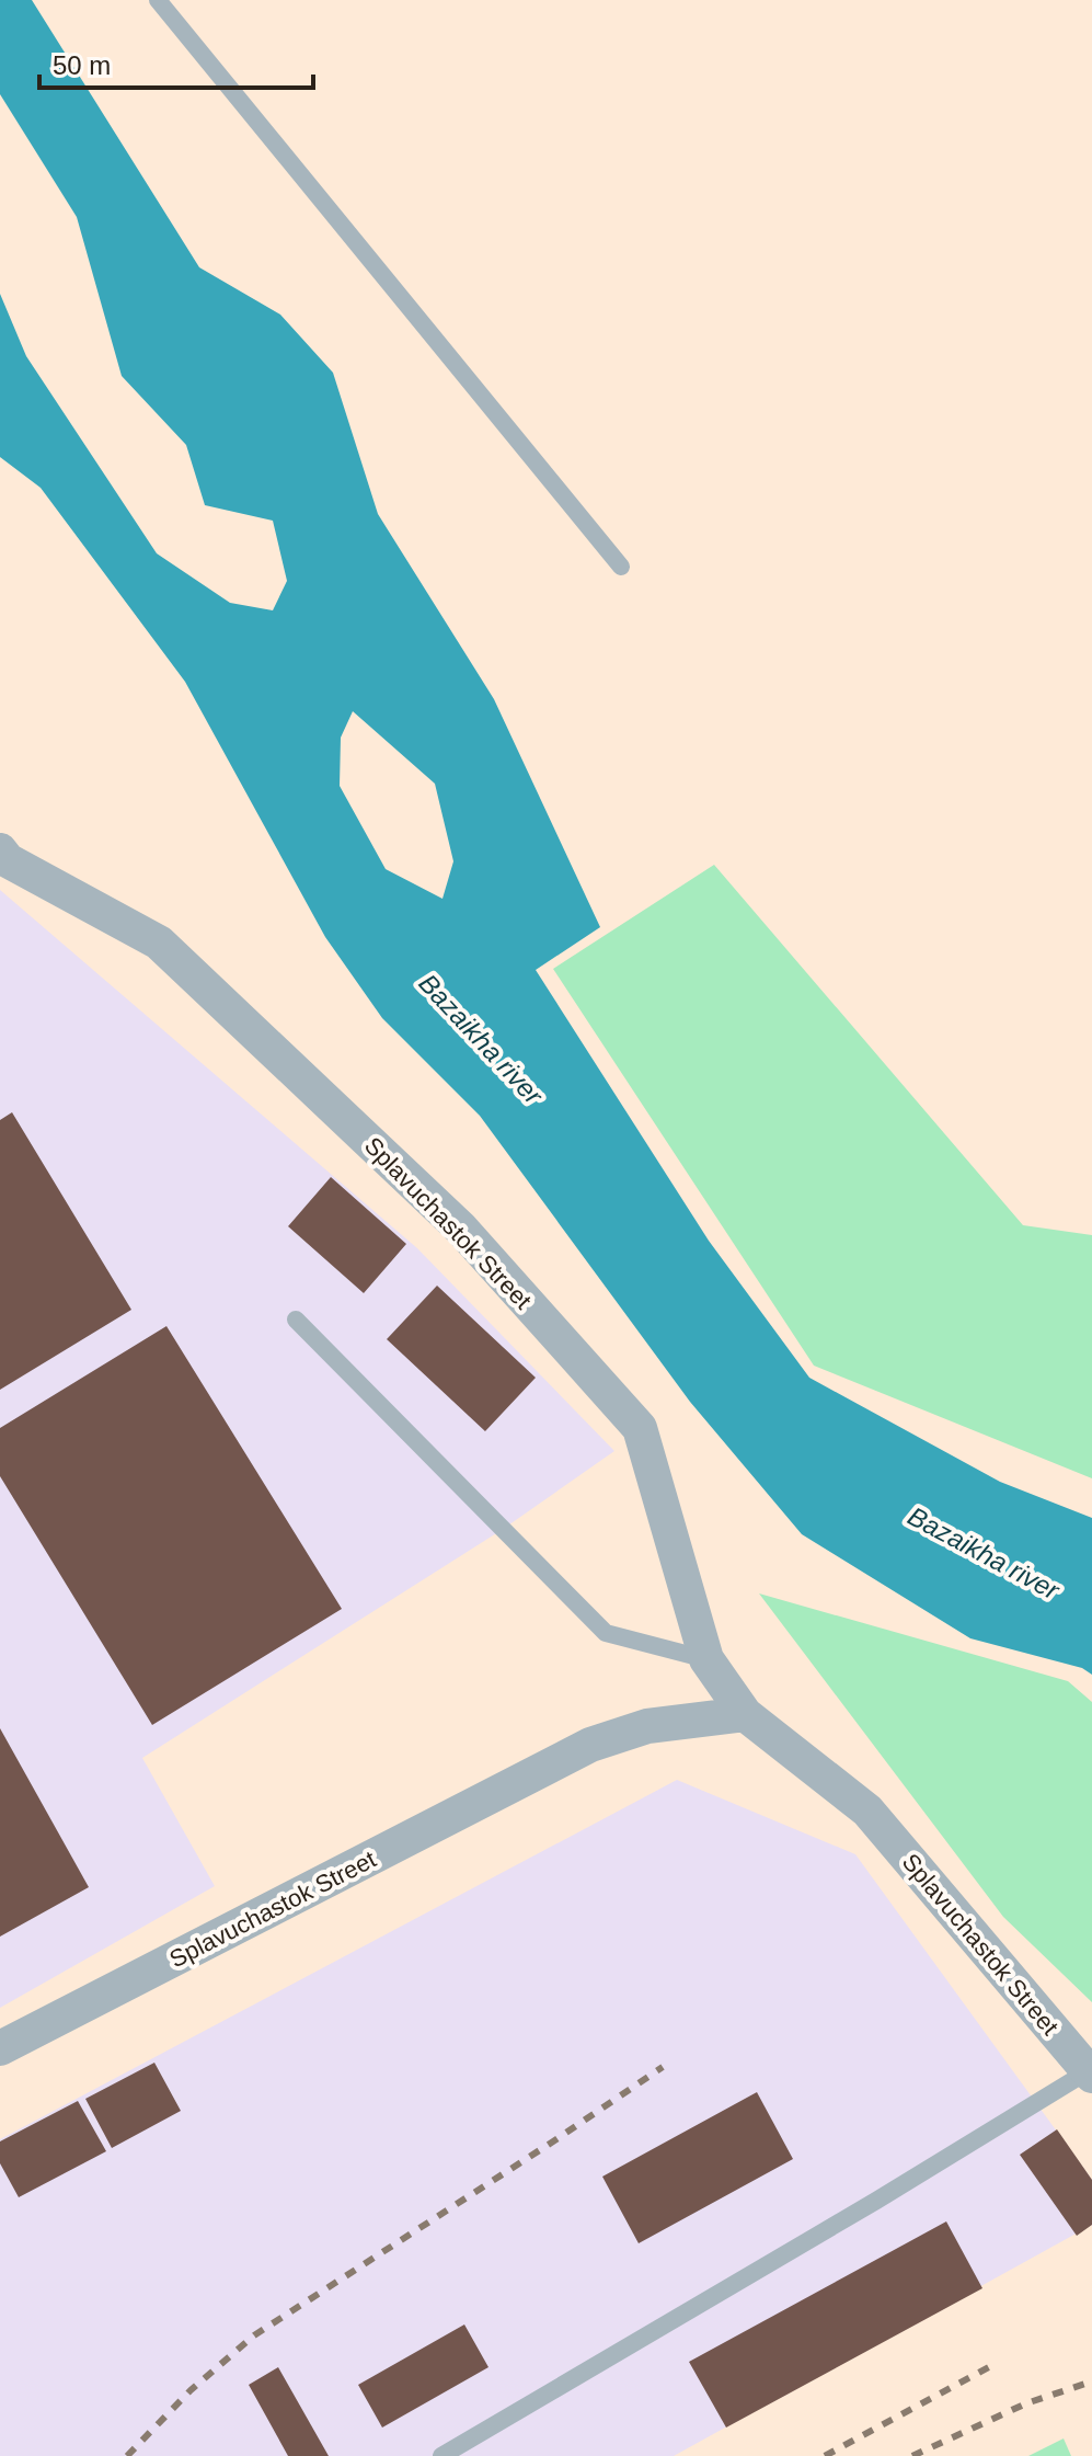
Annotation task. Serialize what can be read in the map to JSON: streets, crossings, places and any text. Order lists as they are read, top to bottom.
{
  "streets": {
    "street": ["Splavuchastok Street"]
  },
  "water": ["Bazaikha river"],
  "scale_bar": "50 m"
}
